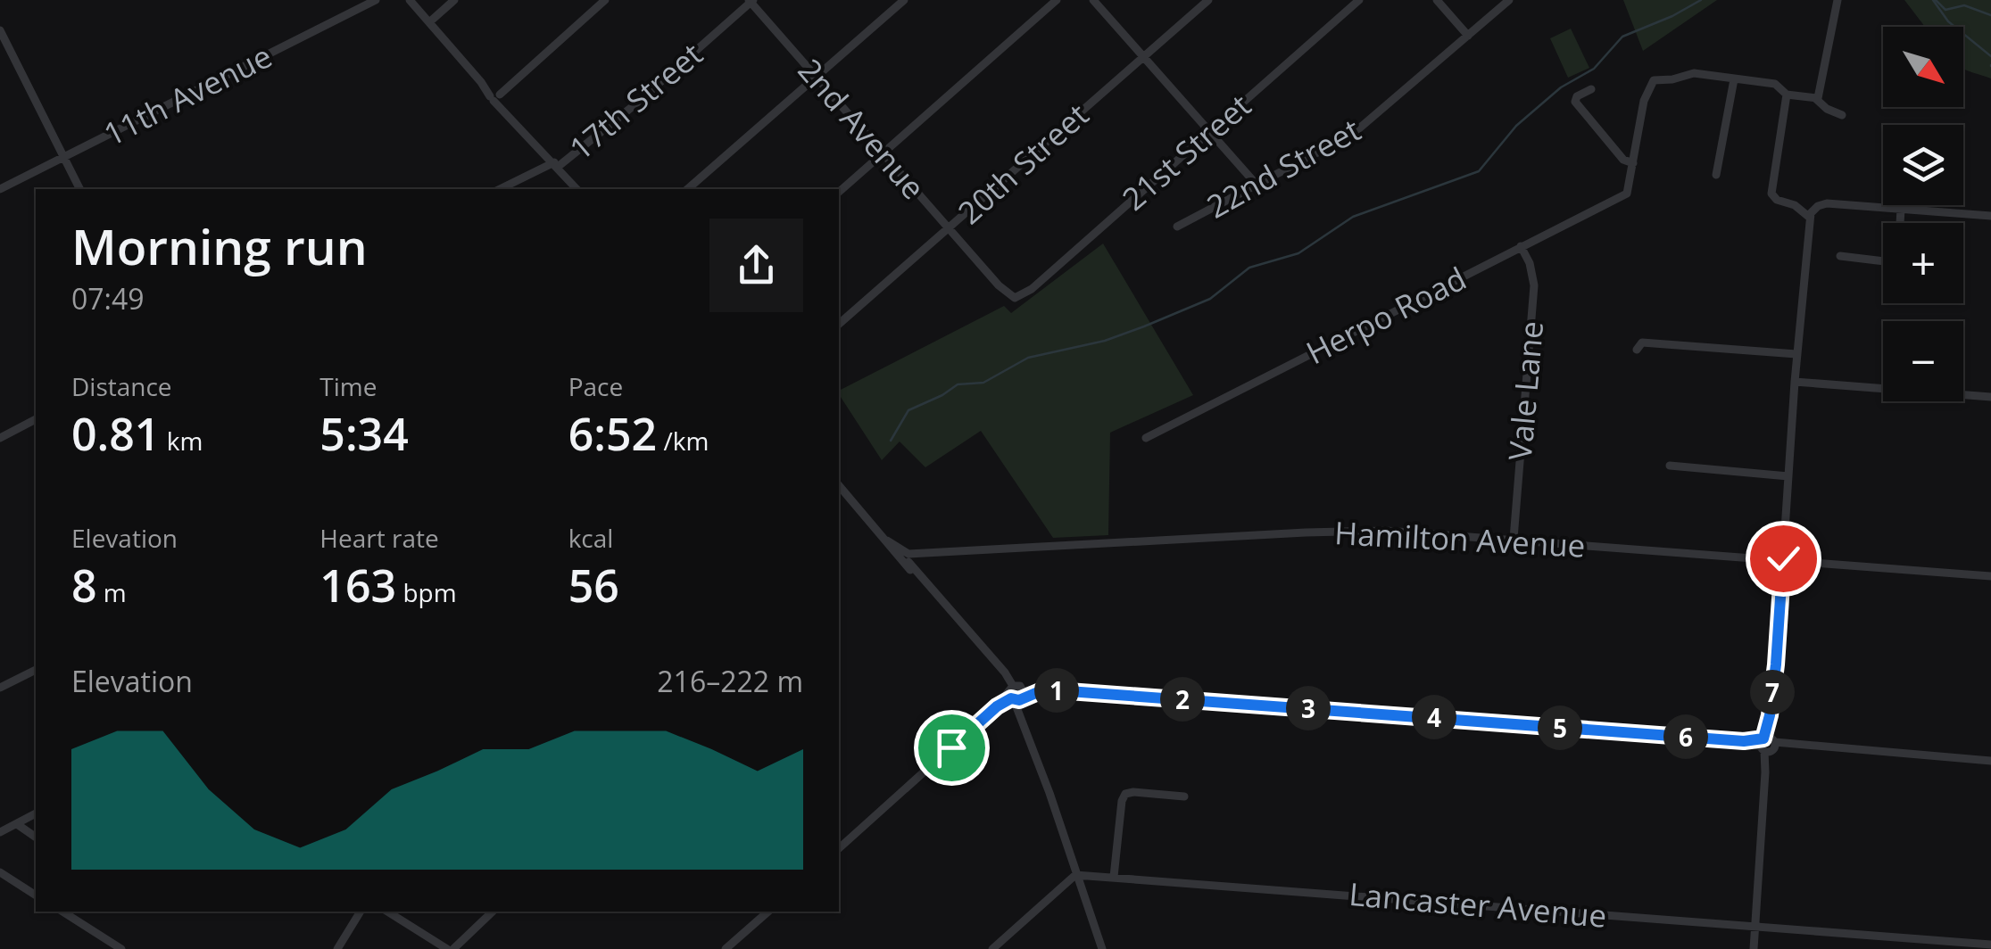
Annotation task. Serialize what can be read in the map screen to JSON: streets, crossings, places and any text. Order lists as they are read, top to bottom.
{
  "streets": {
    "street": [
      "11th Avenue",
      "17th Street",
      "2nd Avenue",
      "21st Street",
      "20th Street",
      "22nd Street",
      "Herpo Road",
      "Vale Lane",
      "Hamilton Avenue",
      "Lancaster Avenue"
    ]
  },
  "crossings": [
    ["17th Street", "2nd Avenue"],
    ["2nd Avenue", "21st Street"],
    ["2nd Avenue", "20th Street"],
    ["Herpo Road", "Vale Lane"],
    ["Vale Lane", "Hamilton Avenue"]
  ],
  "north": "bottom right",
  "page": {
    "map_buttons": ["+", "−"],
    "heading": ["Morning run", "07:49"],
    "stats": [
      ["Distance", "0.81 km"],
      ["Time", "5:34"],
      ["Pace", "6:52 /km"],
      ["Elevation", "8 m"],
      ["Heart rate", "163 bpm"],
      ["kcal", "56"]
    ],
    "chart": ["Elevation", "216–222 m"],
    "pins": [
      "1",
      "7",
      "2",
      "3",
      "4",
      "5",
      "6"
    ]
  }
}
